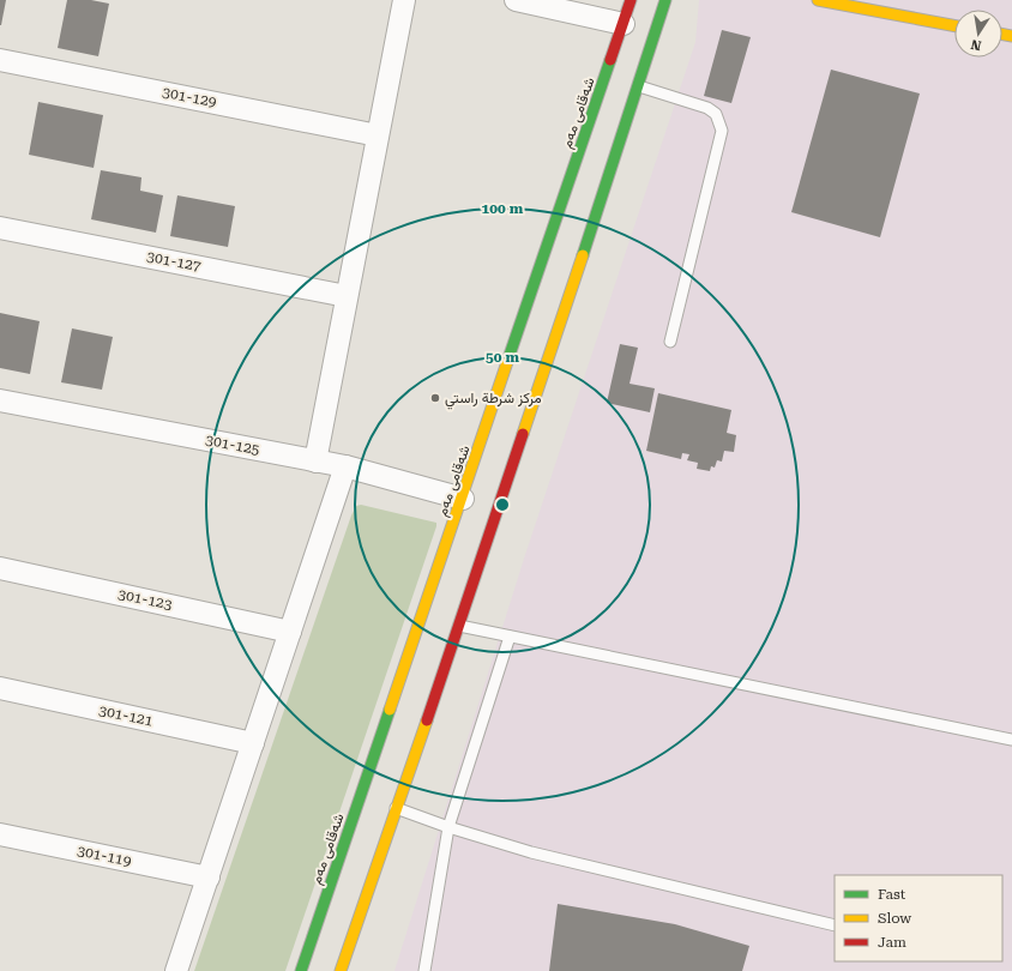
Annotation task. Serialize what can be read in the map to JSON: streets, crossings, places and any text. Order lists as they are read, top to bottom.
{
  "streets": {
    "street": [
      "301-129",
      "شەقامی مەم",
      "301-127",
      "301-125",
      "301-123",
      "301-121",
      "301-119"
    ]
  },
  "crossings": [
    ["شەقامی مەم", "301-125"]
  ],
  "places": ["مركز شرطة راستي"],
  "legend": ["Fast", "Slow", "Jam"],
  "north": "bottom",
  "rings": ["100 m", "50 m"]
}
